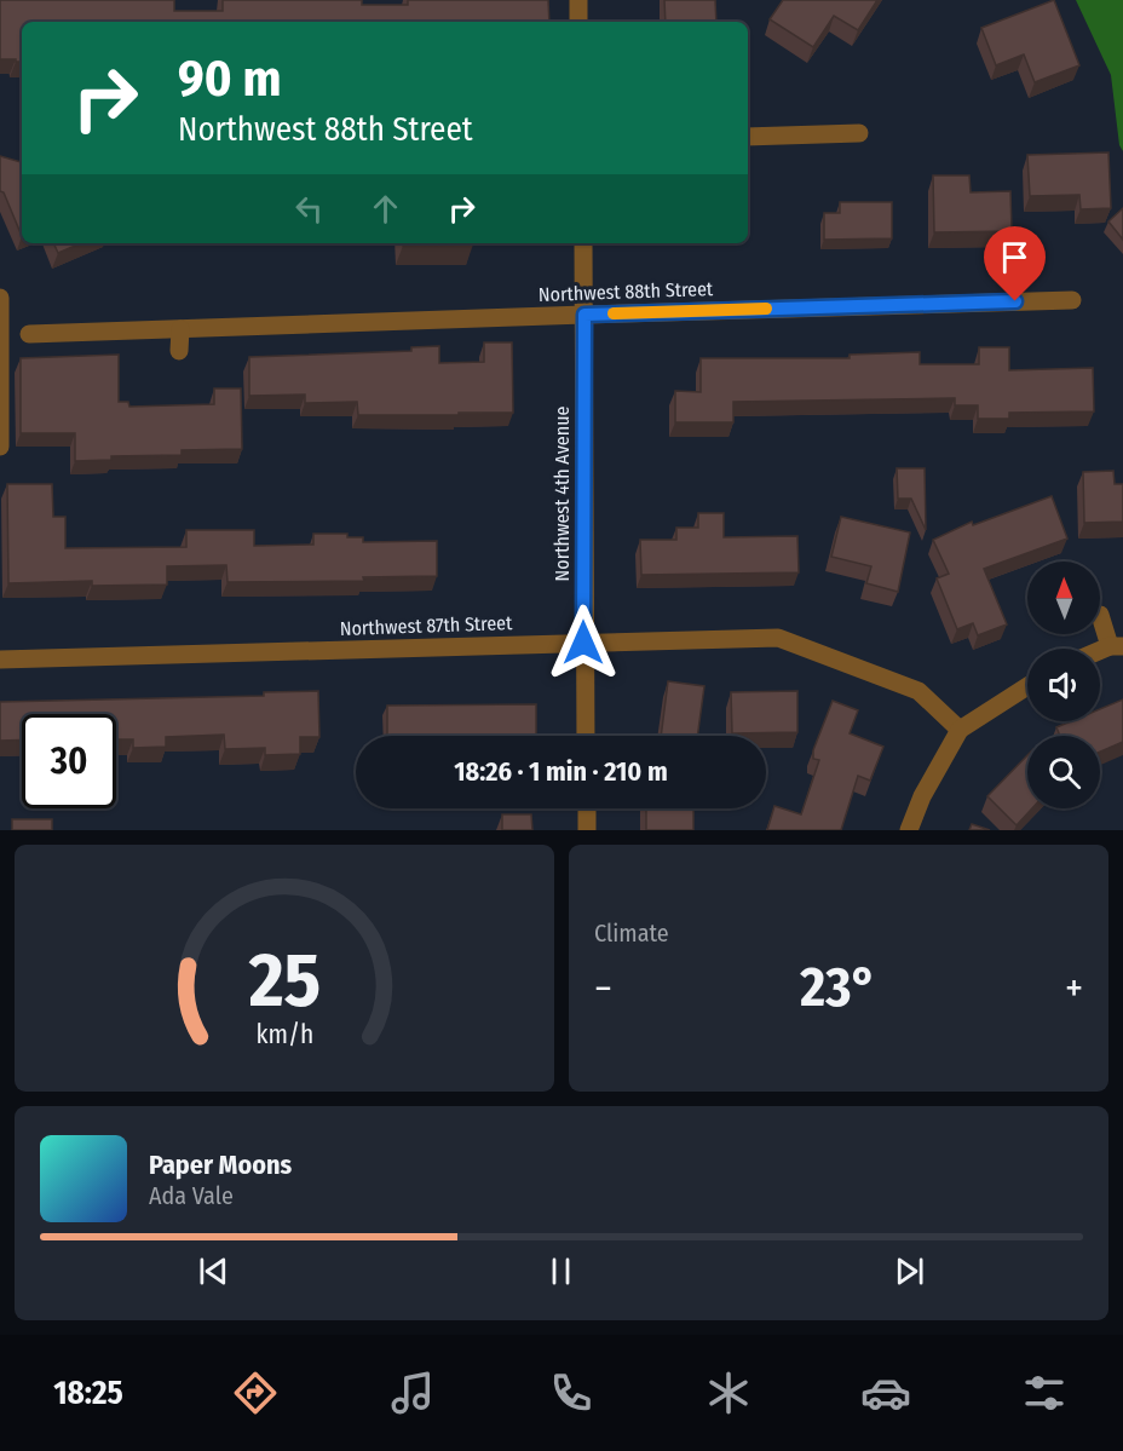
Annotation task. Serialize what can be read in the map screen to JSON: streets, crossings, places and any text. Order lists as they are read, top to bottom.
{
  "streets": {
    "street": ["Northwest 88th Street", "Northwest 4th Avenue", "Northwest 87th Street"]
  },
  "crossings": [
    ["Northwest 88th Street", "Northwest 4th Avenue"],
    ["Northwest 4th Avenue", "Northwest 87th Street"]
  ],
  "north": "top",
  "page": {
    "turn": ["90 m", "Northwest 88th Street"],
    "limit": "30",
    "trip": "18:26 · 1 min · 210 m",
    "tile": "Climate",
    "heat": ["−", "23°", "+"],
    "song": ["Paper Moons", "Ada Vale"],
    "tabs": "18:25",
    "gauge": ["25", "km/h"]
  }
}
